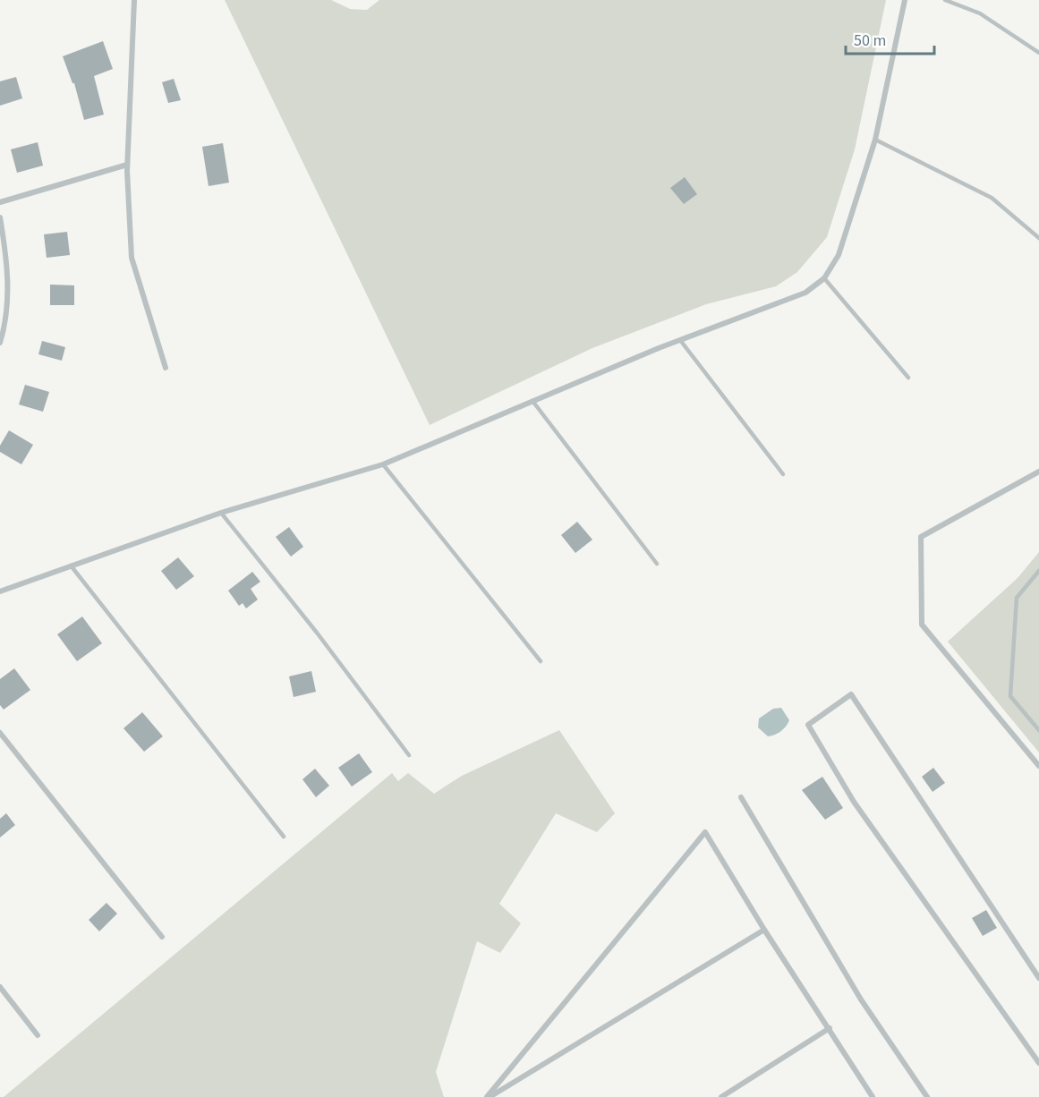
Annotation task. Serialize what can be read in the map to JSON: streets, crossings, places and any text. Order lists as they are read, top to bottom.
{
  "scale_bar": "50 m"
}
